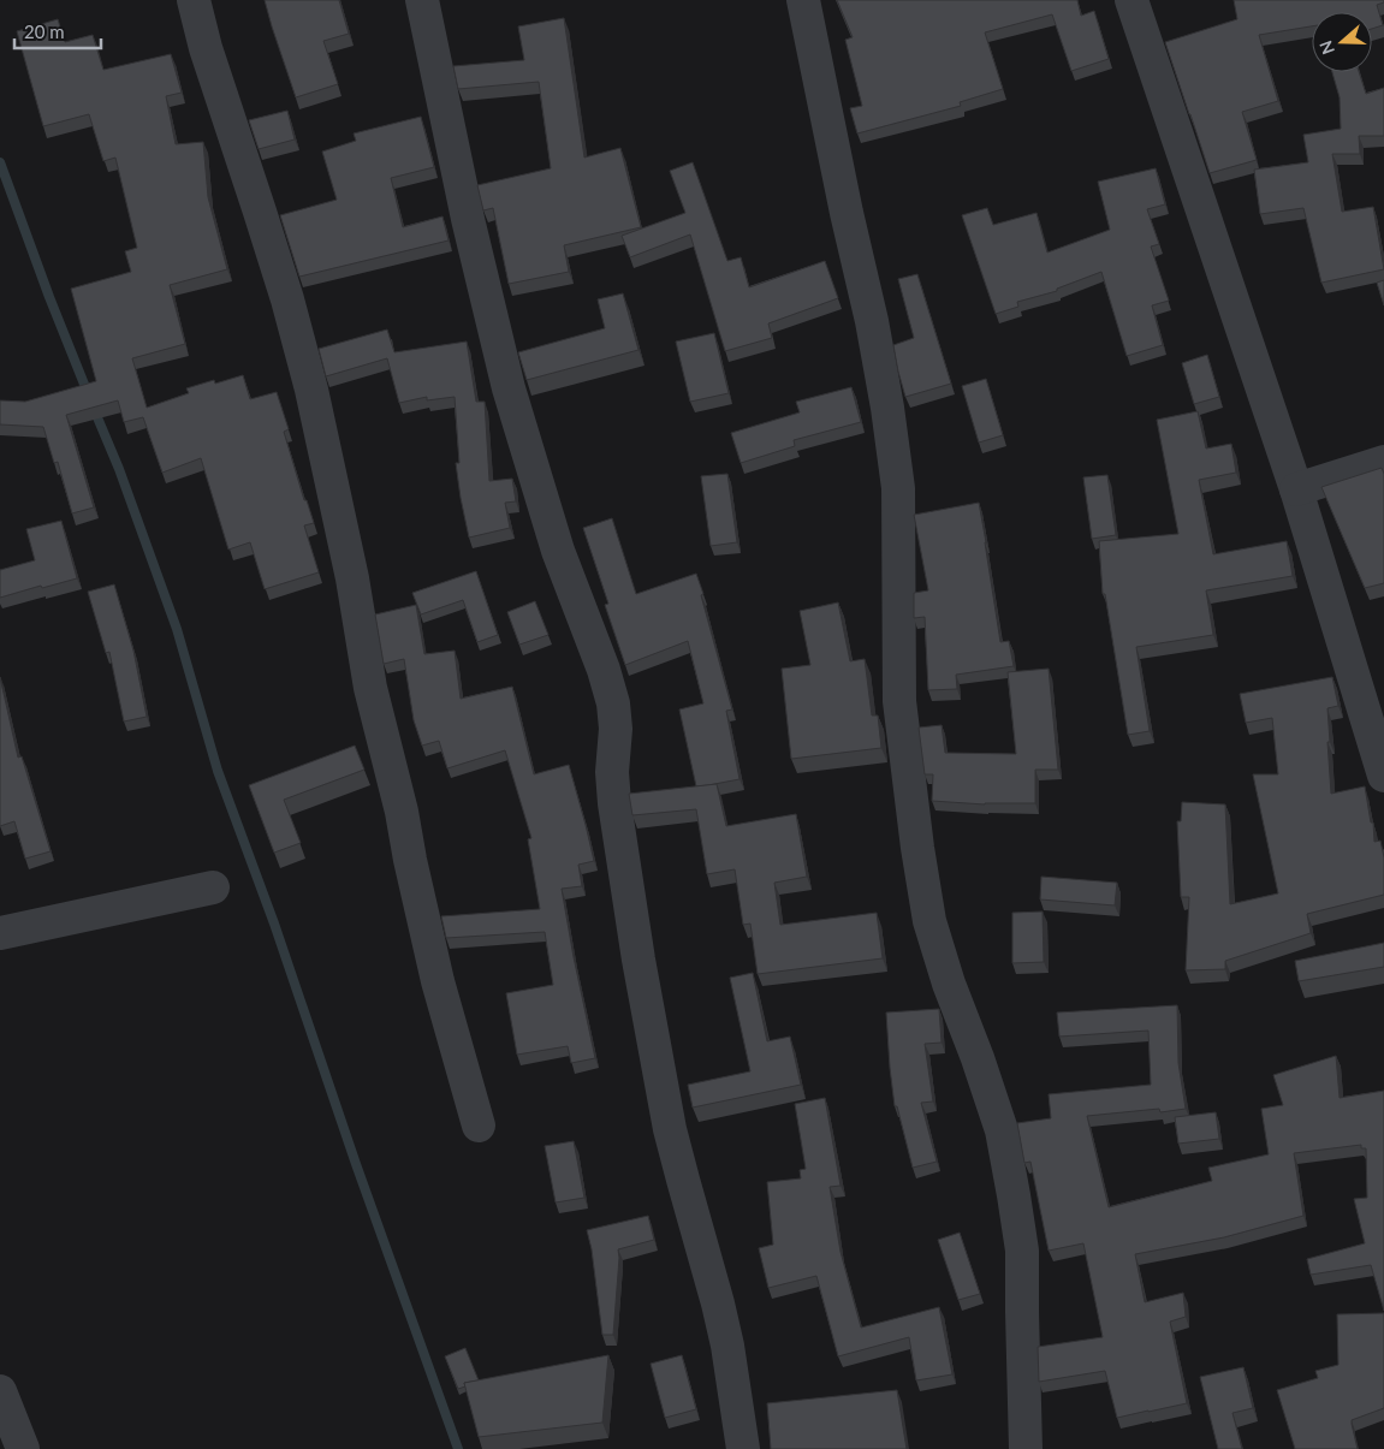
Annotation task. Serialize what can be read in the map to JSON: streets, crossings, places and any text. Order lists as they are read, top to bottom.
{
  "scale_bar": "20 m",
  "north": "left"
}
